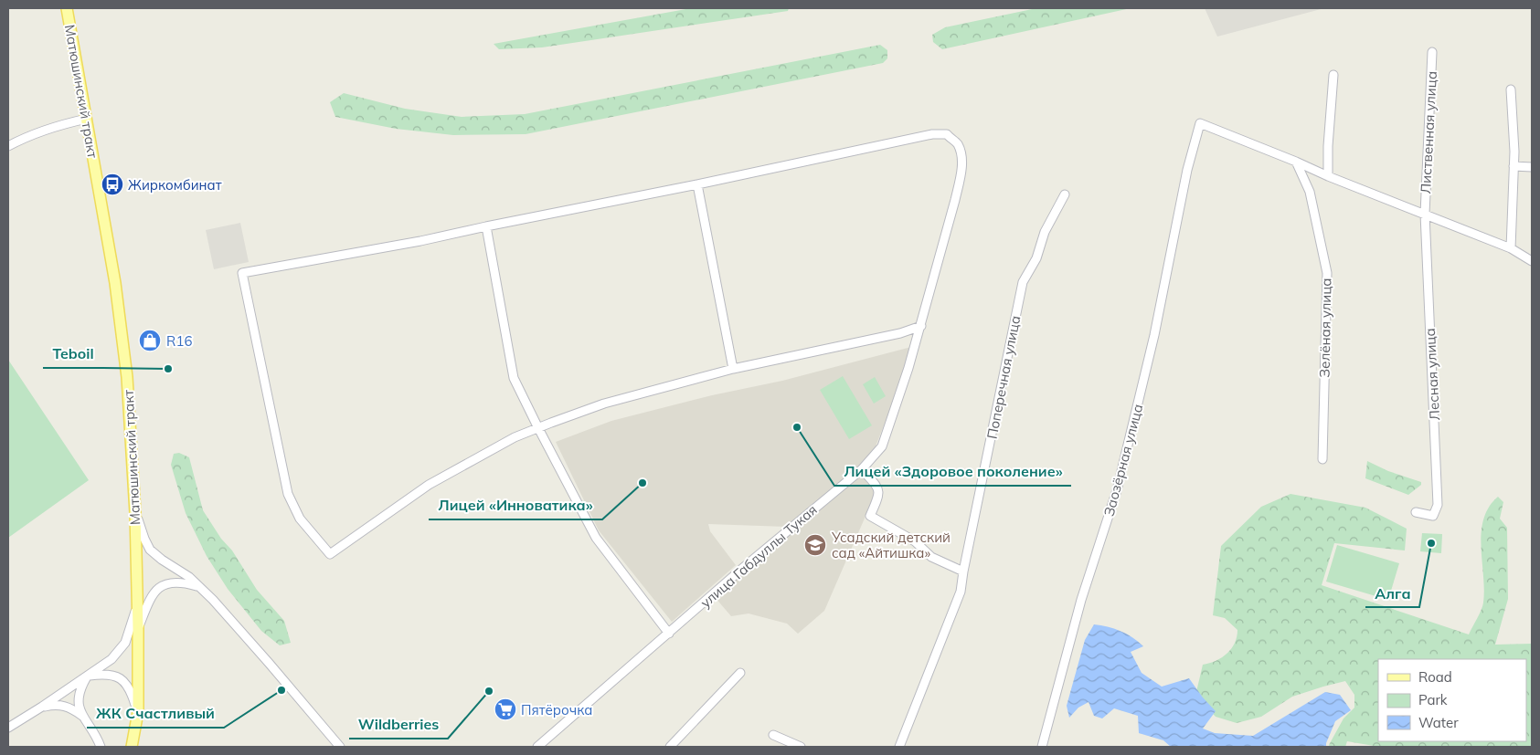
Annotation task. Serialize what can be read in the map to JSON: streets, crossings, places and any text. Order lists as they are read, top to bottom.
{
  "streets": {
    "main road": ["Матюшинский тракт"],
    "street": [
      "Лиственная улица",
      "Зелёная улица",
      "Лесная улица",
      "Поперечная улица",
      "Заозёрная улица",
      "улица Габдуллы Тукая"
    ]
  },
  "crossings": [
    ["Лиственная улица", "Лесная улица"],
    ["Зелёная улица", "Заозёрная улица"]
  ],
  "places": {
    "bus stop": ["Жиркомбинат"],
    "shop": ["R16"],
    "other": [
      "Teboil",
      "Лицей «Здоровое поколение»",
      "Лицей «Инноватика»",
      "Алга",
      "ЖК Счастливый",
      "Wildberries"
    ],
    "school or university": ["Усадский детский сад «Айтишка»"],
    "supermarket": ["Пятёрочка"]
  },
  "legend": ["Road", "Park", "Water"]
}
